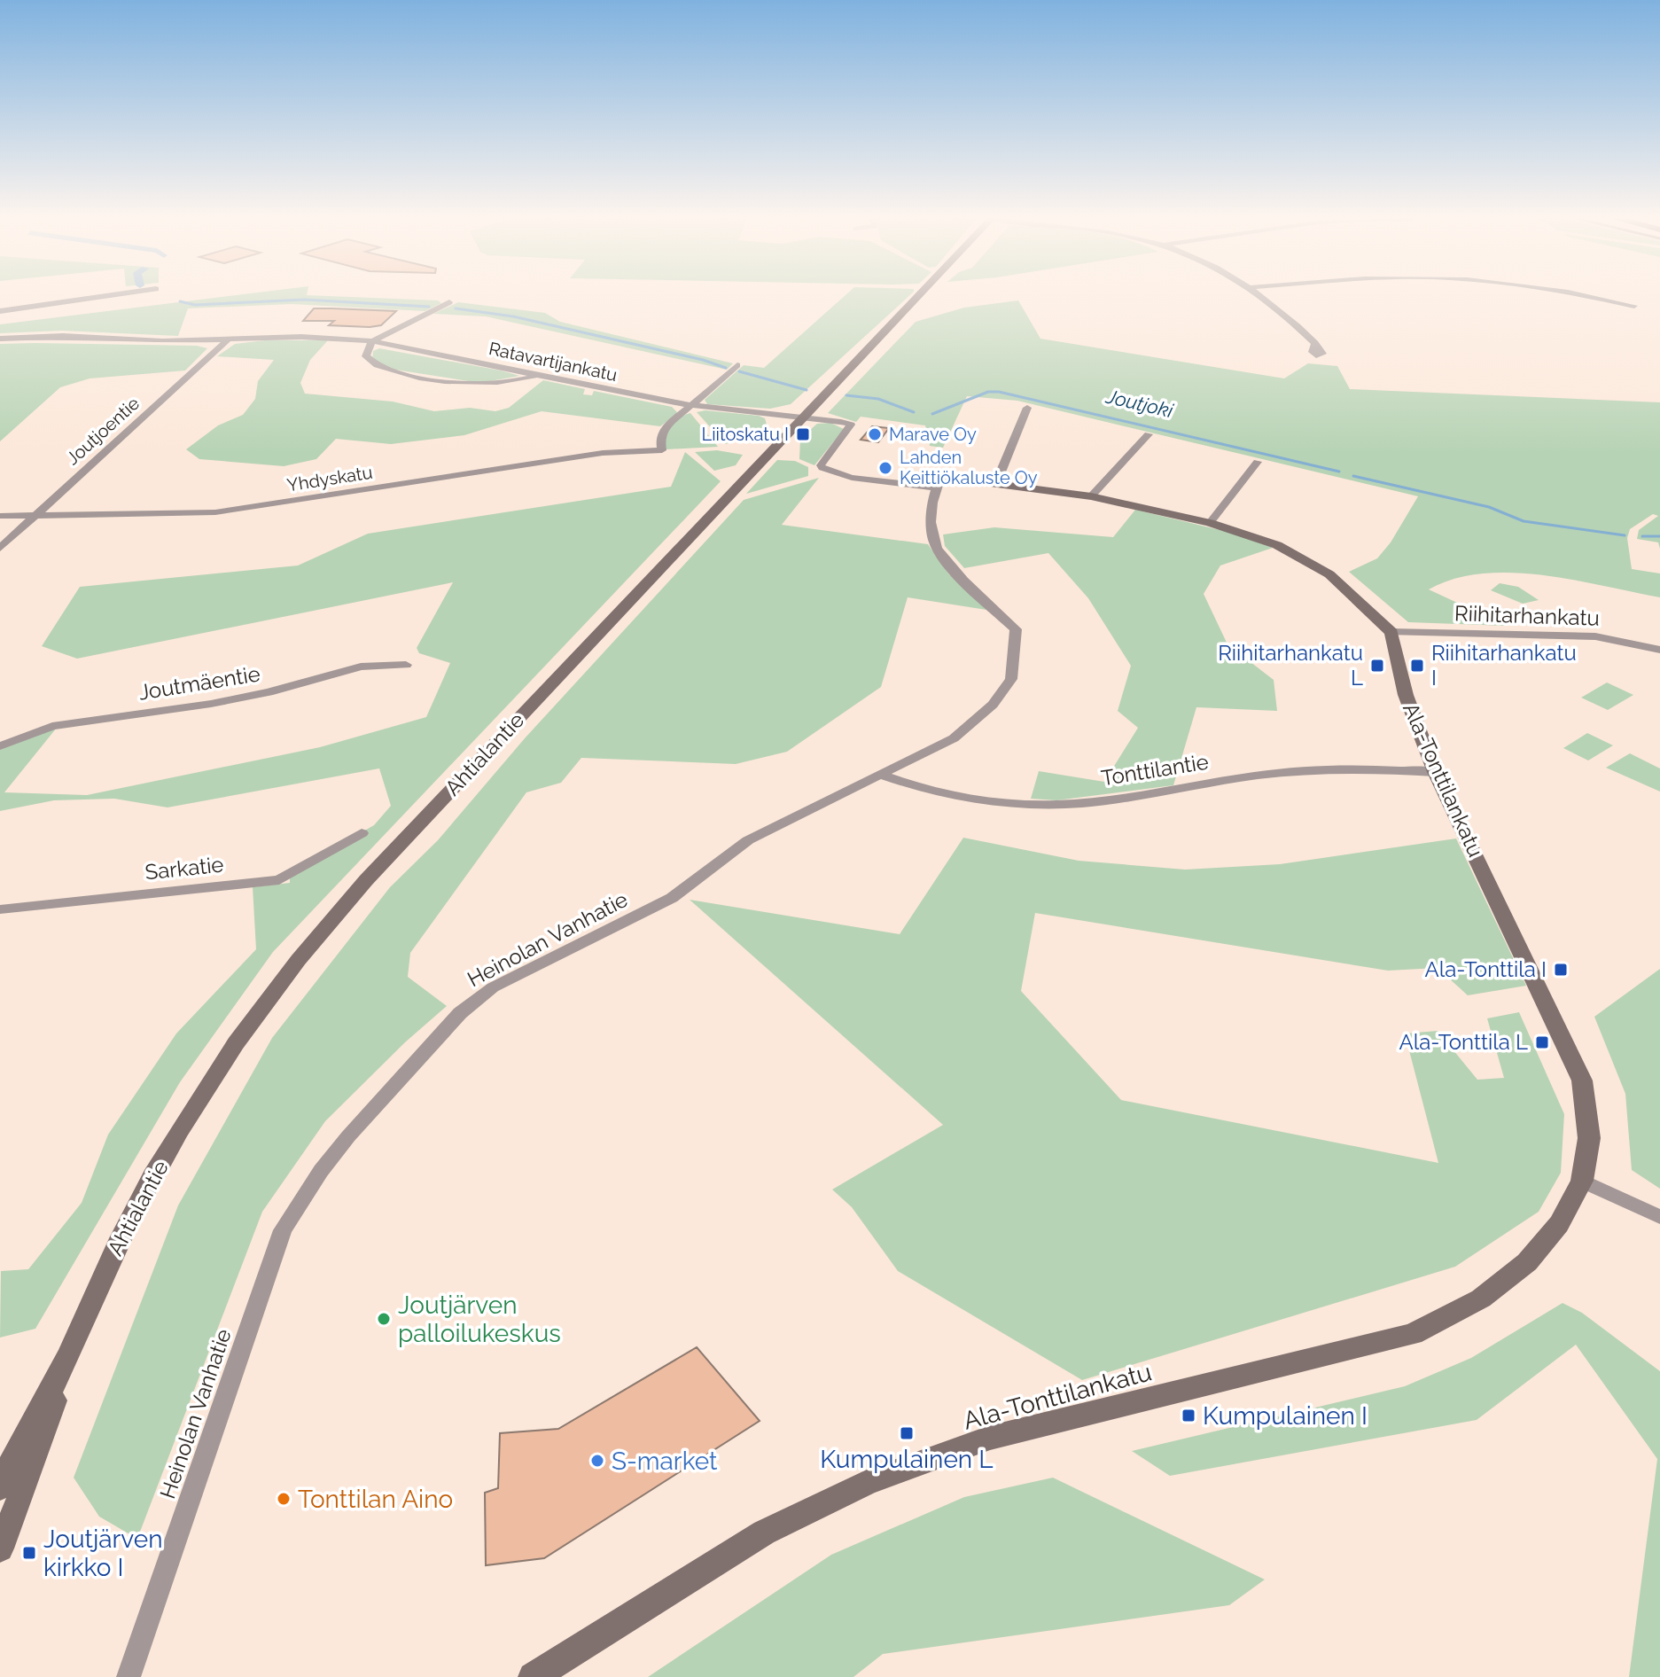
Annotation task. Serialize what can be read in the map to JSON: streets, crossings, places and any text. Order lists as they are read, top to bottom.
{
  "streets": {
    "main road": ["Ahtialantie", "Ala-Tonttilankatu"],
    "street": [
      "Ratavartijankatu",
      "Joutjoentie",
      "Yhdyskatu",
      "Riihitarhankatu",
      "Joutmäentie",
      "Tonttilantie",
      "Sarkatie",
      "Heinolan Vanhatie"
    ]
  },
  "crossings": [
    ["Ratavartijankatu", "Joutjoentie"],
    ["Ratavartijankatu", "Yhdyskatu"],
    ["Ratavartijankatu", "Ahtialantie"],
    ["Ratavartijankatu", "Heinolan Vanhatie"],
    ["Joutjoentie", "Yhdyskatu"],
    ["Riihitarhankatu", "Ala-Tonttilankatu"],
    ["Tonttilantie", "Ala-Tonttilankatu"],
    ["Tonttilantie", "Heinolan Vanhatie"]
  ],
  "water": ["Joutjoki"],
  "places": {
    "transit": [
      "Liitoskatu I",
      "Riihitarhankatu L",
      "Riihitarhankatu I",
      "Ala-Tonttila I",
      "Ala-Tonttila L",
      "Kumpulainen I",
      "Kumpulainen L",
      "Joutjärven kirkko I"
    ],
    "other": [
      "Marave Oy",
      "Lahden Keittiökaluste Oy",
      "Joutjärven palloilukeskus",
      "S-market",
      "Tonttilan Aino"
    ]
  }
}
